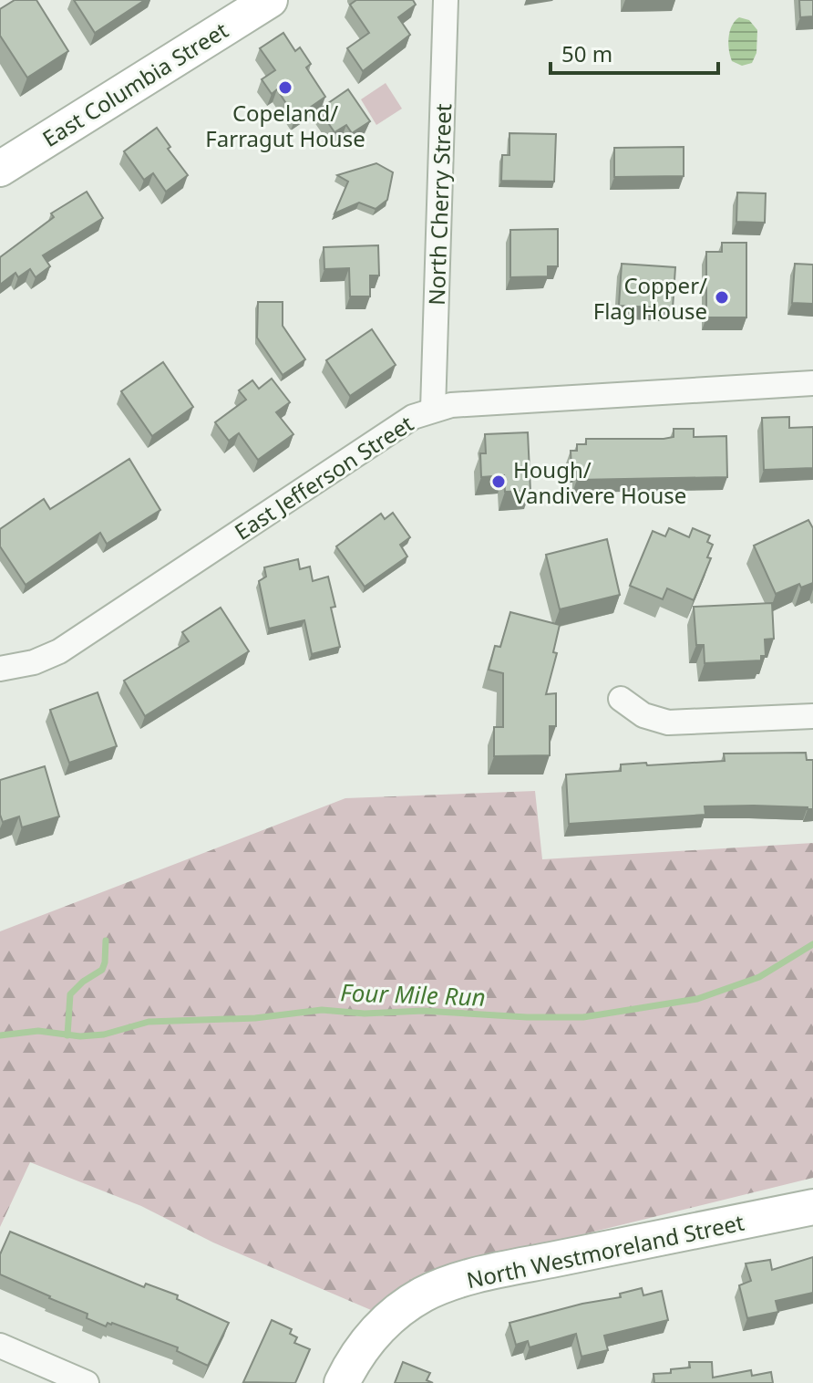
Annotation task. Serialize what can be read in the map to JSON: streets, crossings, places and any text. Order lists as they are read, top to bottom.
{
  "streets": {
    "street": [
      "East Columbia Street",
      "North Cherry Street",
      "East Jefferson Street",
      "North Westmoreland Street"
    ]
  },
  "crossings": [
    ["North Cherry Street", "East Jefferson Street"]
  ],
  "water": ["Four Mile Run"],
  "places": ["Copeland/ Farragut House", "Copper/ Flag House", "Hough/ Vandivere House"],
  "scale_bar": "50 m"
}
